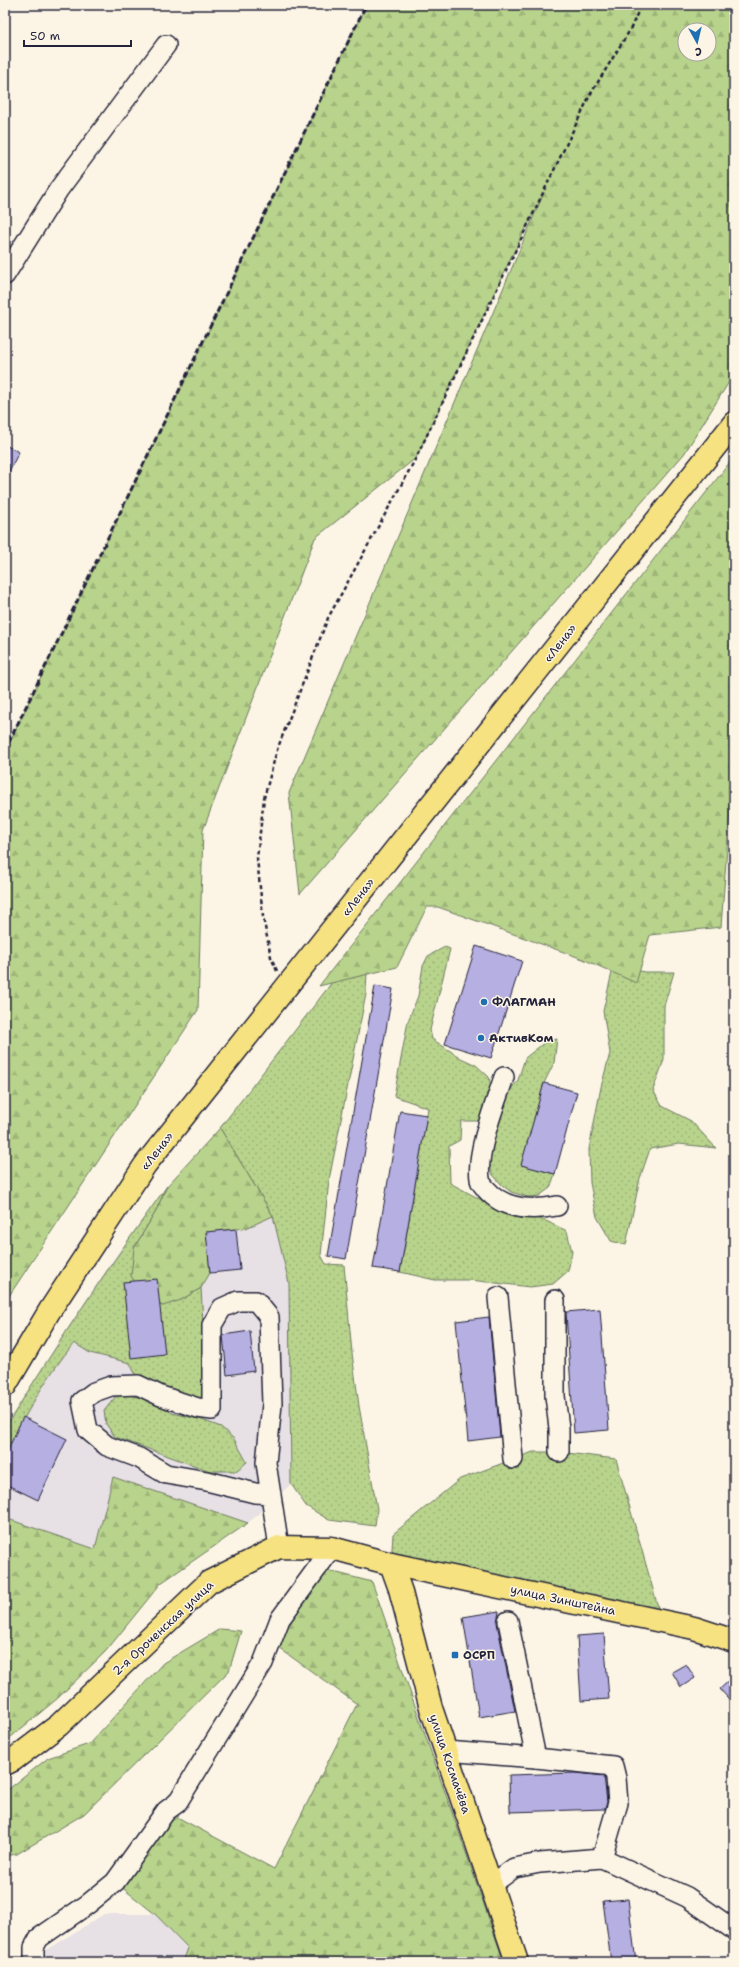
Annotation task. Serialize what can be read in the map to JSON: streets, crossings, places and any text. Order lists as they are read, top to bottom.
{
  "streets": {
    "main road": [
      "«Лена»",
      "улица Зинштейна",
      "2-я Ороченская улица",
      "улица Космачёва"
    ]
  },
  "crossings": [
    ["улица Зинштейна", "2-я Ороченская улица"],
    ["улица Зинштейна", "улица Космачёва"],
    ["2-я Ороченская улица", "улица Космачёва"]
  ],
  "places": {
    "other": ["ФЛАГМАН", "АктивКом"],
    "transit": ["ОСРП"]
  },
  "scale_bar": "50 m",
  "north": "bottom"
}
